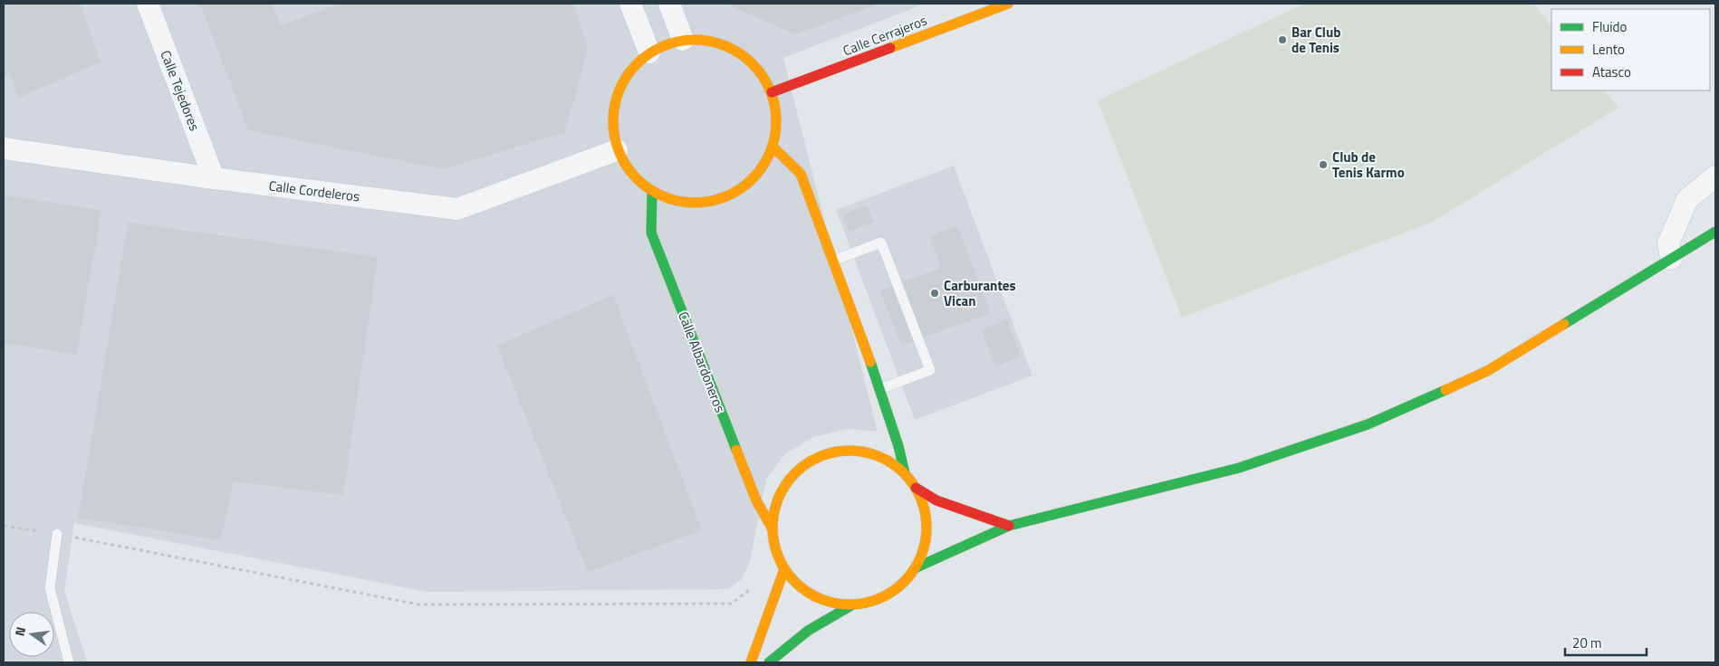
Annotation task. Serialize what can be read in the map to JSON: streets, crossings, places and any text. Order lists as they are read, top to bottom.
{
  "streets": {
    "street": [
      "Calle Cerrajeros",
      "Calle Tejedores",
      "Calle Cordeleros",
      "Calle Albardoneros"
    ]
  },
  "crossings": [
    ["Calle Tejedores", "Calle Cordeleros"]
  ],
  "places": ["Bar Club de Tenis", "Club de Tenis Karmo", "Carburantes Vican"],
  "legend": ["Fluido", "Lento", "Atasco"],
  "scale_bar": "20 m",
  "north": "left"
}
